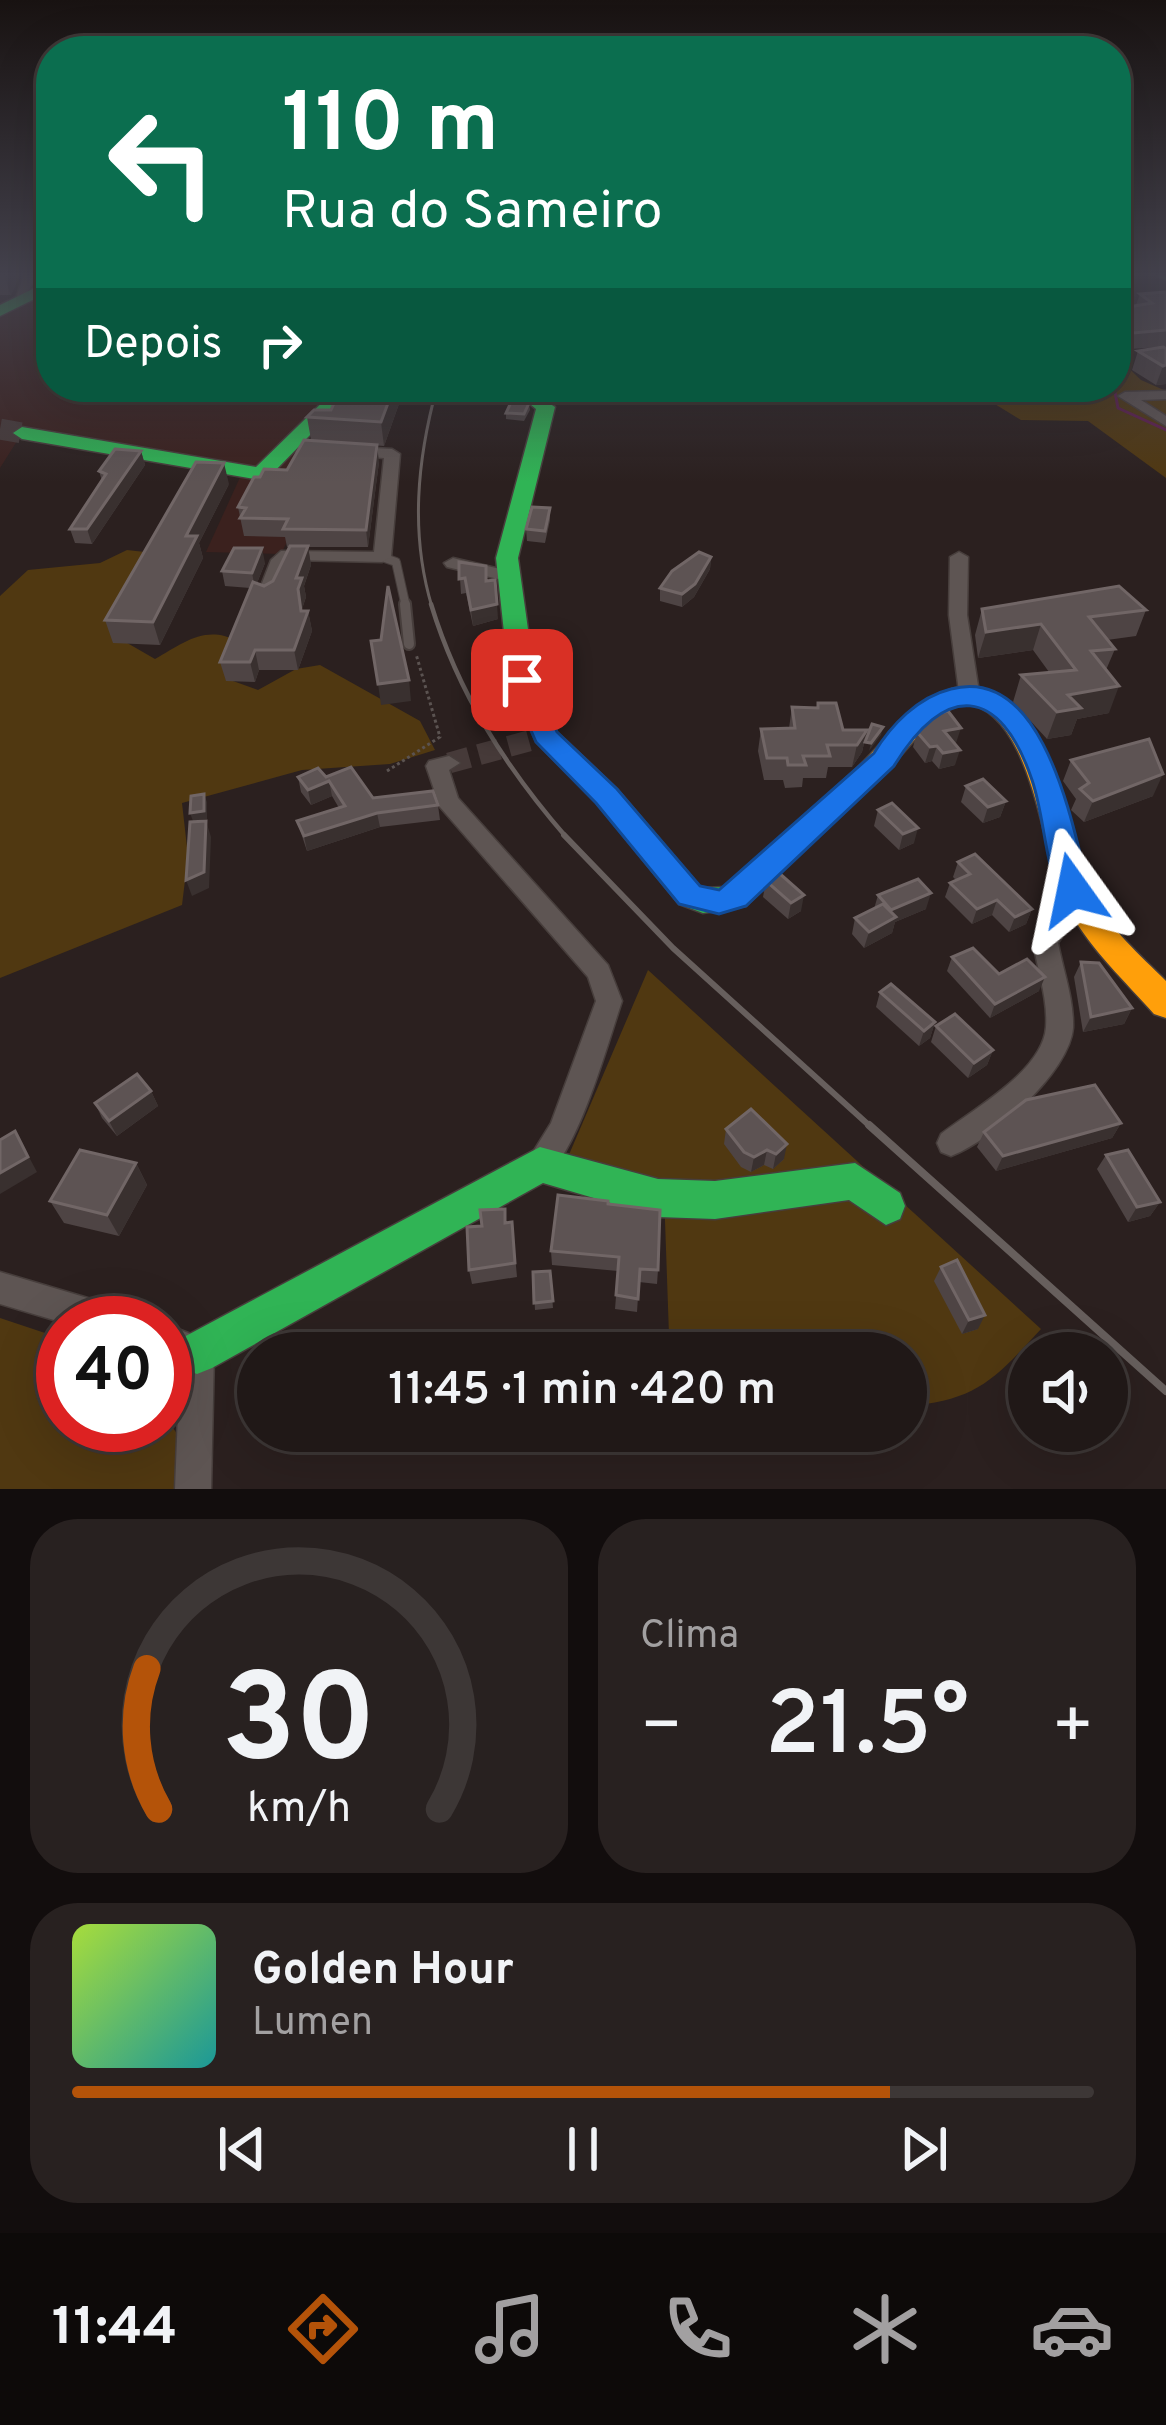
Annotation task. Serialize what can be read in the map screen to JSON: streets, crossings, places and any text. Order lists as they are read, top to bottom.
{
  "page": {
    "turn": ["110 m", "Rua do Sameiro"],
    "then": "Depois",
    "limit": "40",
    "trip": "11:45 · 1 min · 420 m",
    "tile": "Clima",
    "heat": ["−", "21.5°", "+"],
    "song": ["Golden Hour", "Lumen"],
    "tabs": "11:44",
    "gauge": ["30", "km/h"]
  }
}
